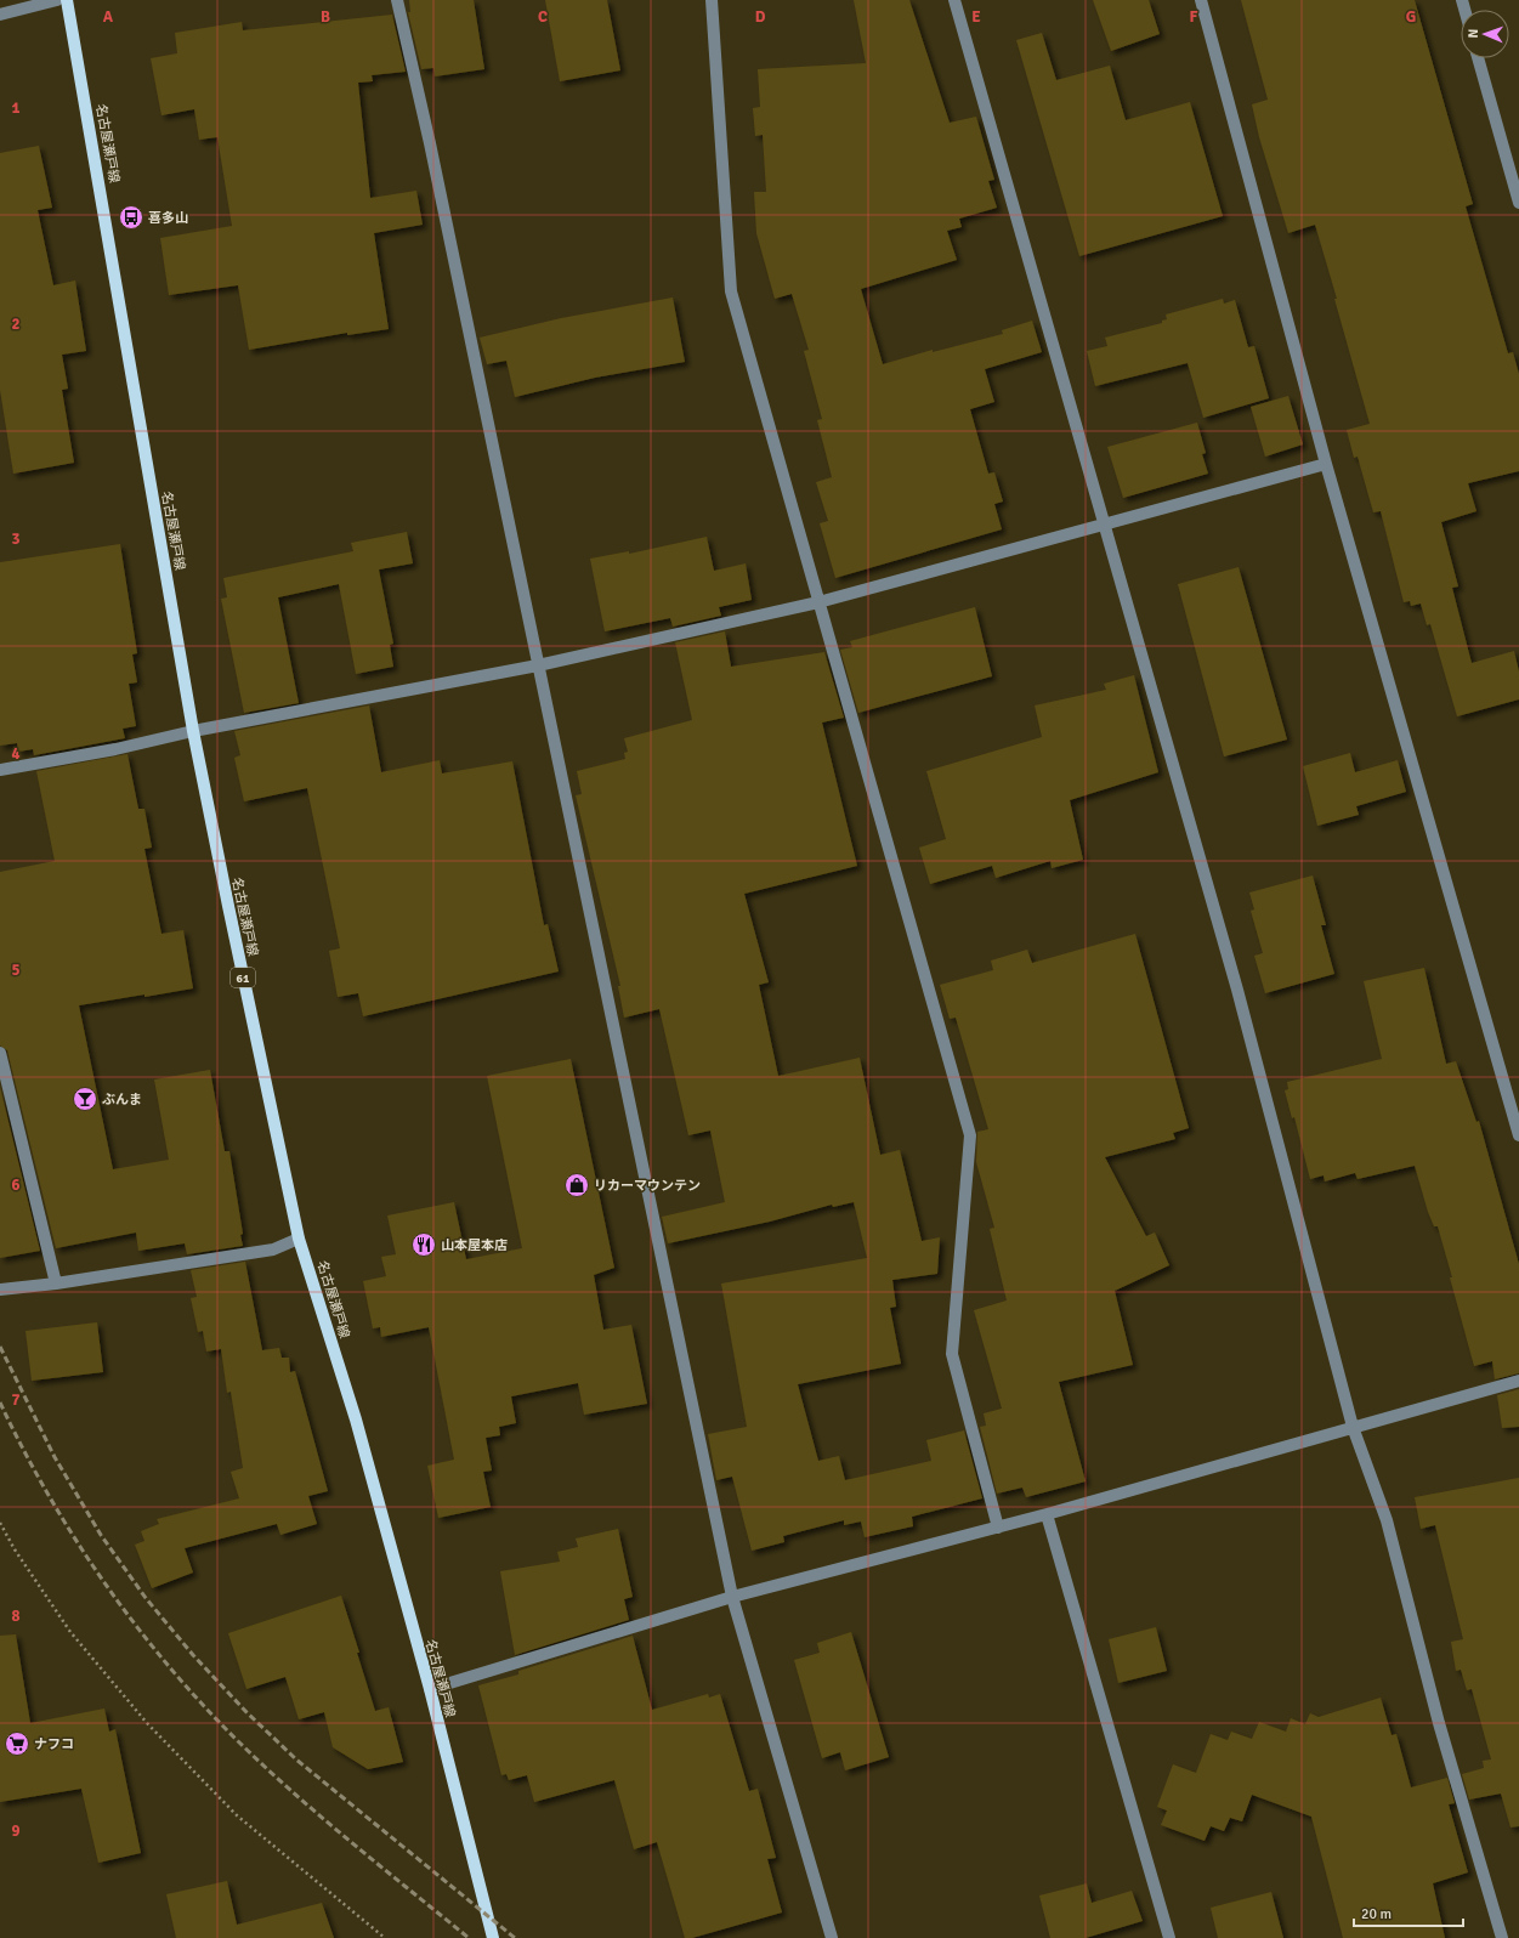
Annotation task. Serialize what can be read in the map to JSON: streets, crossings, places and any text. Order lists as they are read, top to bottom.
{
  "streets": {
    "main road": ["名古屋瀬戸線", "61"]
  },
  "places": {
    "bus stop": ["喜多山"],
    "bar": ["ぶんま"],
    "shop": ["リカーマウンテン"],
    "restaurant": ["山本屋本店"],
    "supermarket": ["ナフコ"]
  },
  "scale_bar": "20 m",
  "north": "left",
  "grid": {
    "columns": [
      "A",
      "B",
      "C",
      "D",
      "E",
      "F",
      "G"
    ],
    "rows": [
      "1",
      "2",
      "3",
      "4",
      "5",
      "6",
      "7",
      "8",
      "9"
    ]
  }
}
